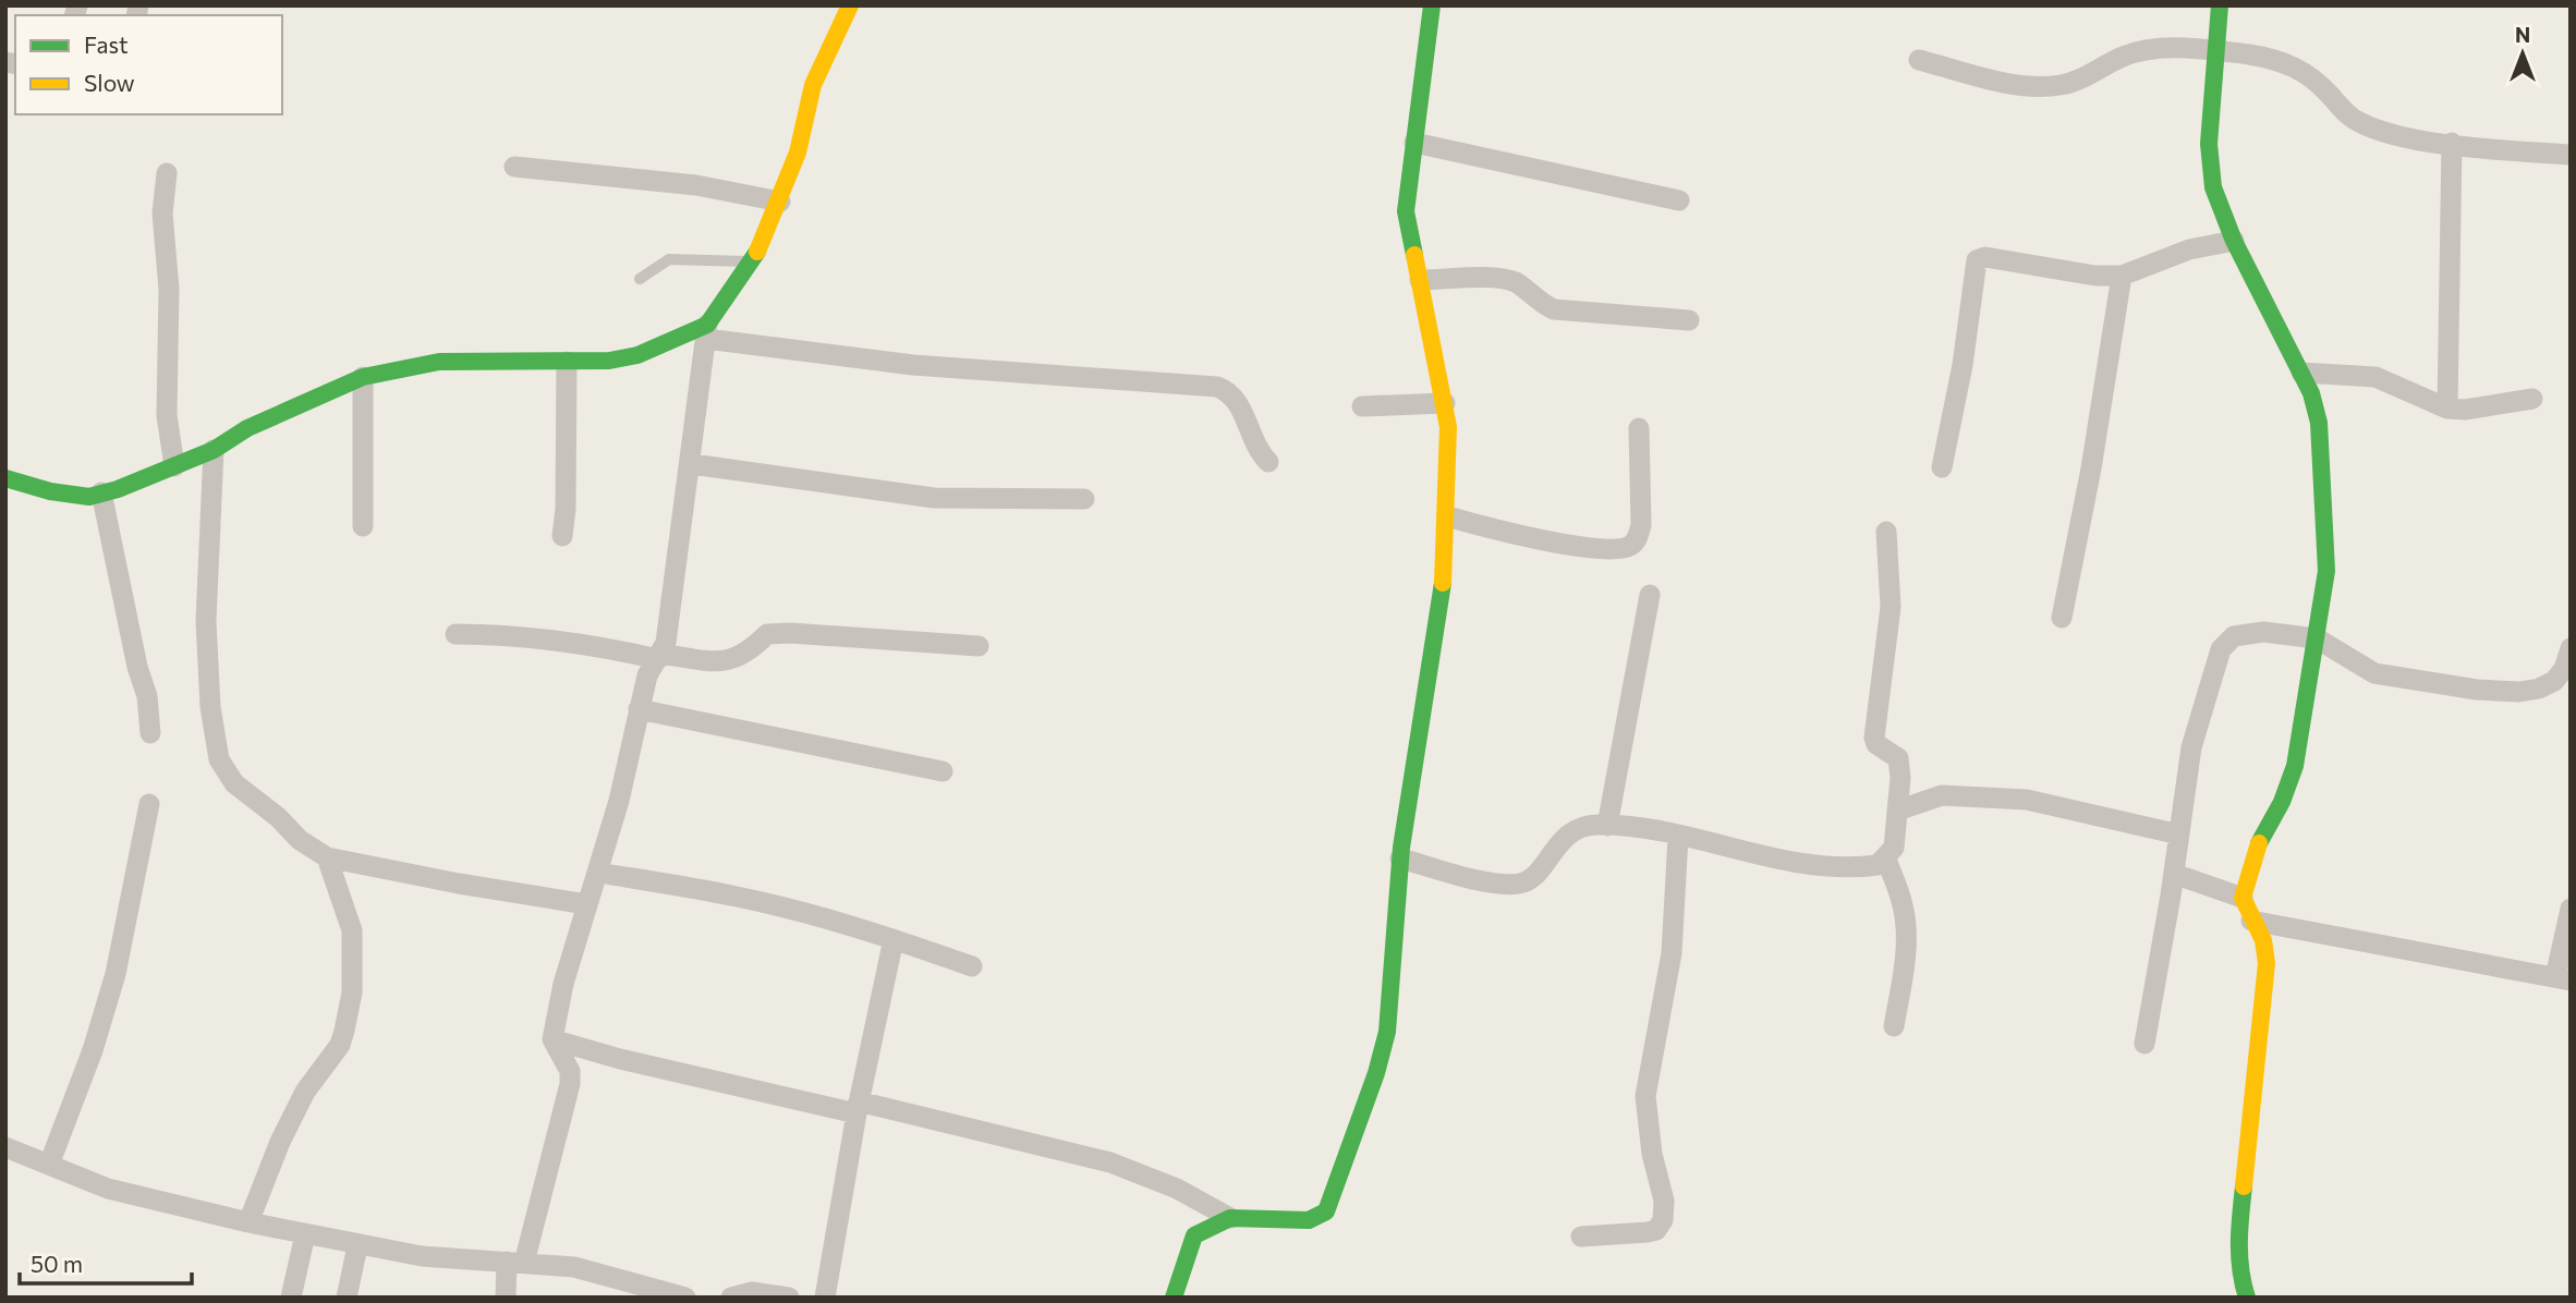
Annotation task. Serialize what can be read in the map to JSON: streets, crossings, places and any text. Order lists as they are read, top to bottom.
{
  "legend": ["Fast", "Slow"],
  "scale_bar": "50 m",
  "north": "top"
}
